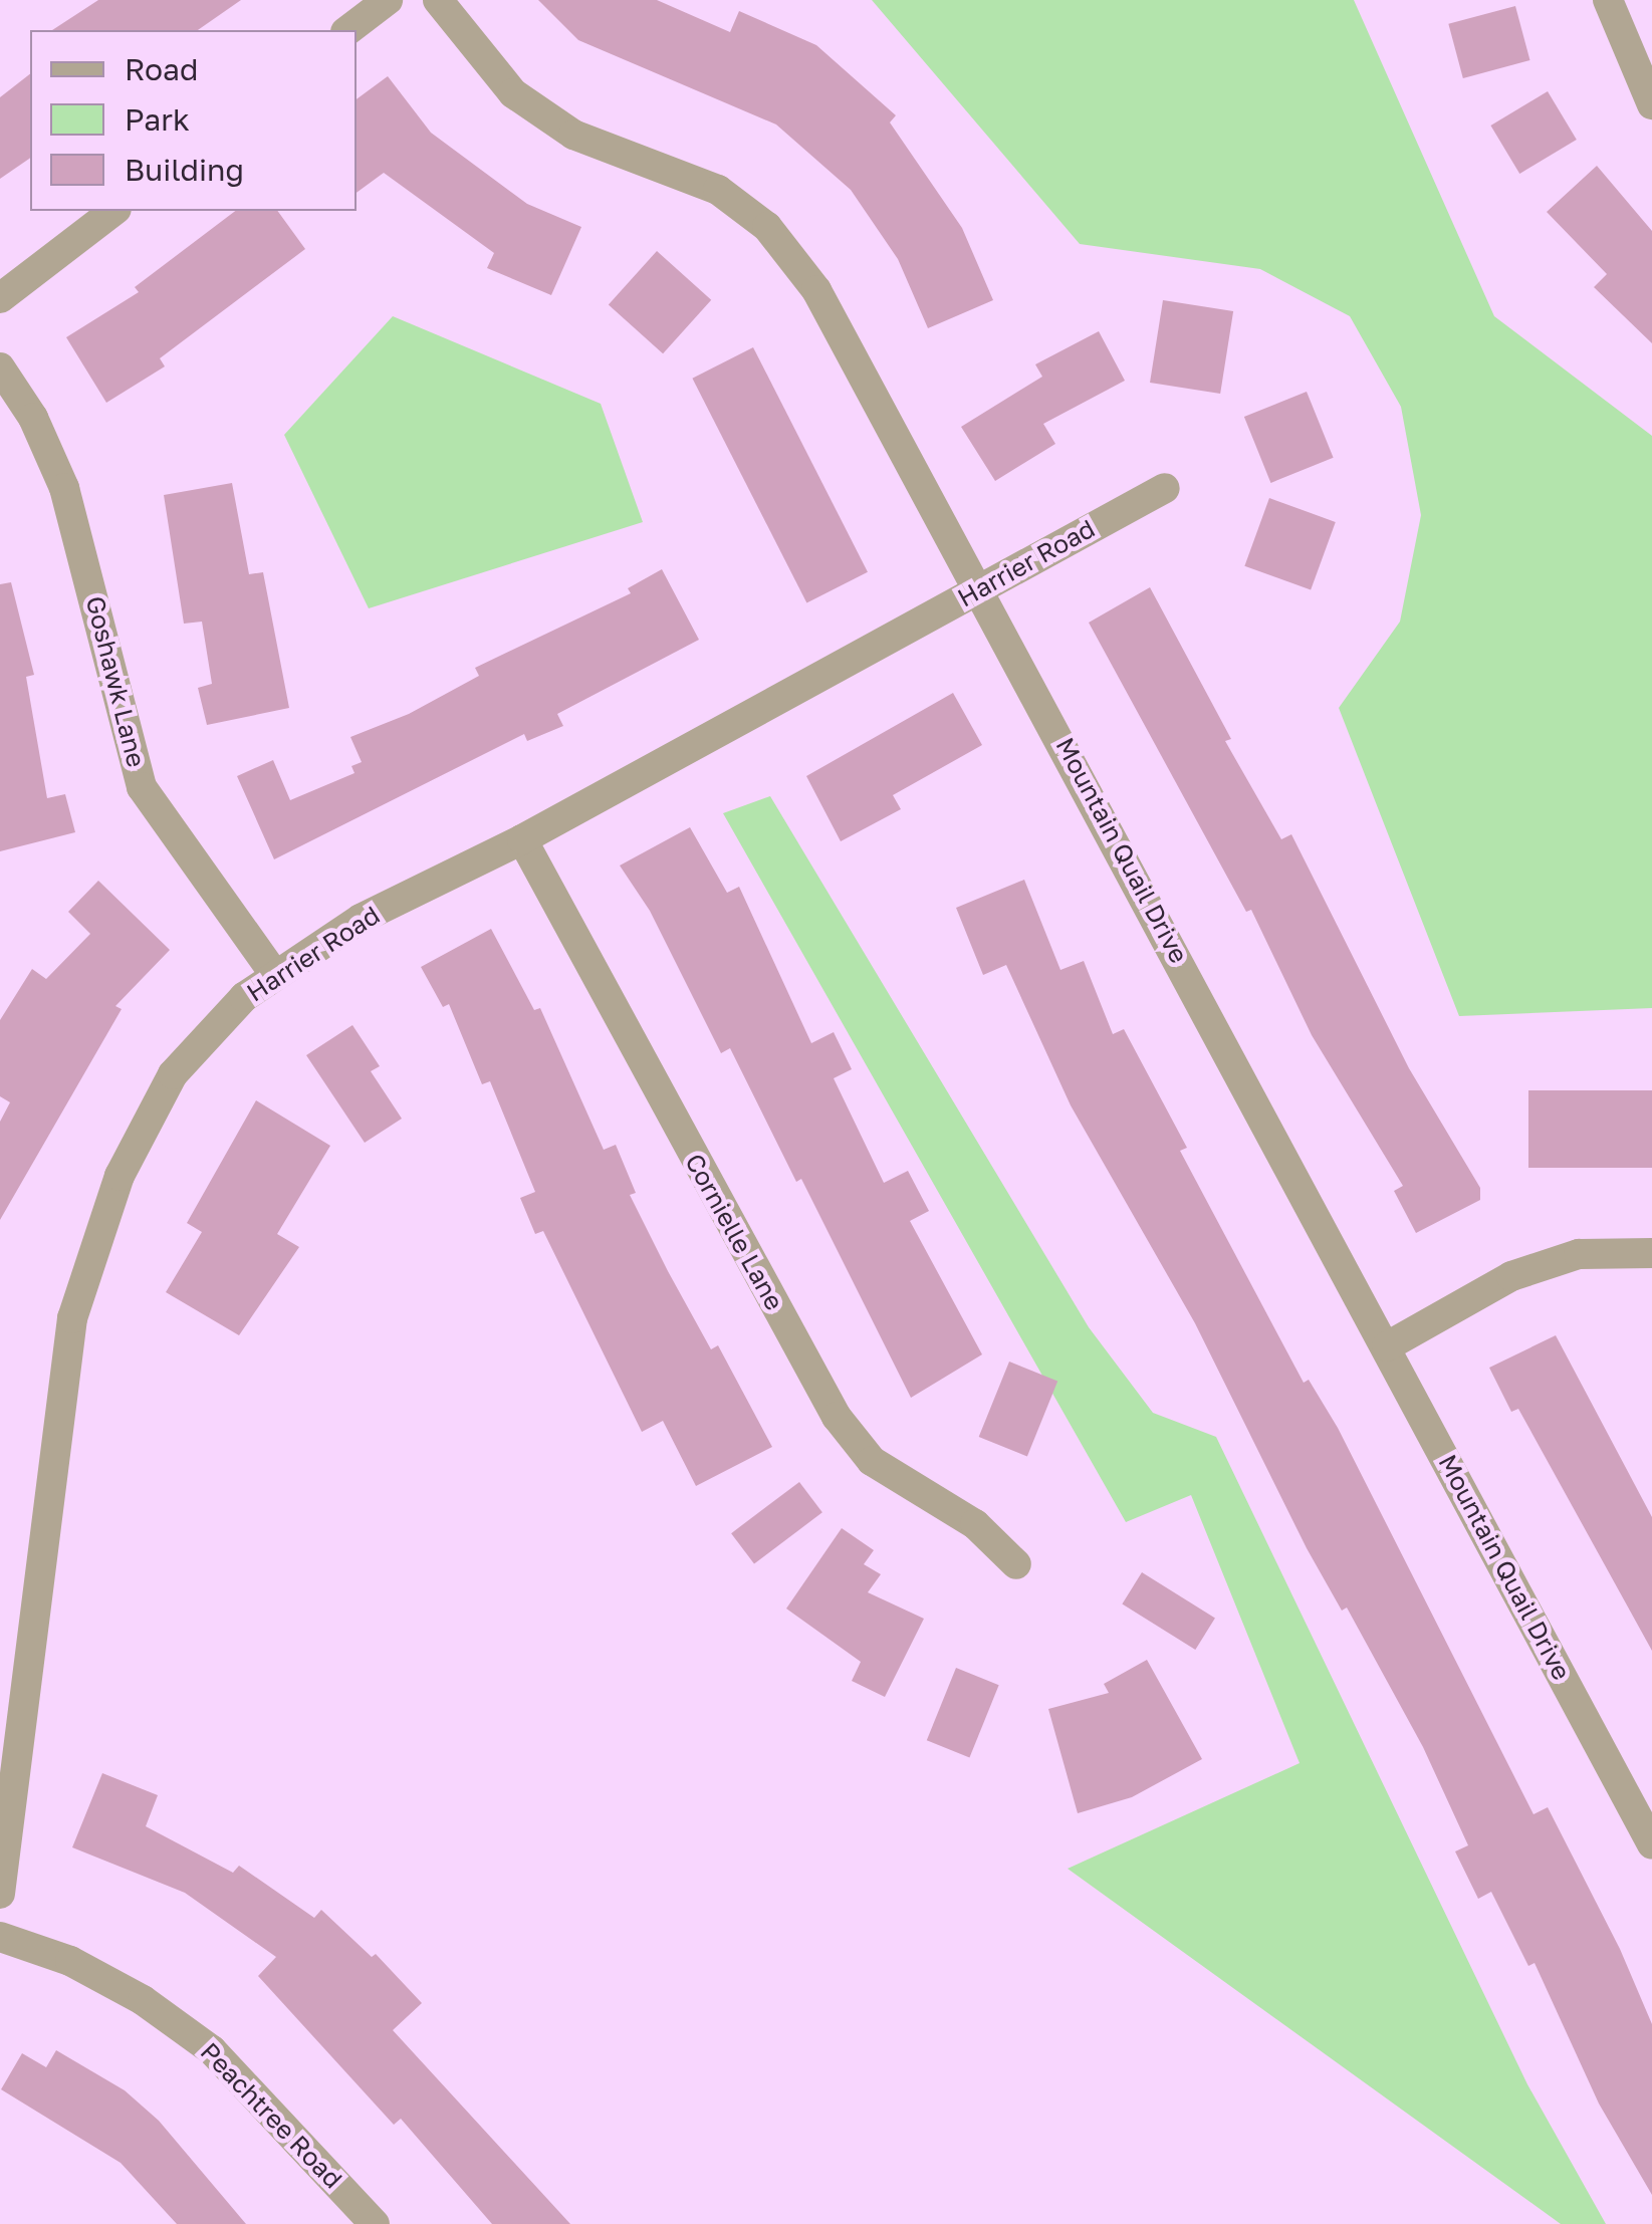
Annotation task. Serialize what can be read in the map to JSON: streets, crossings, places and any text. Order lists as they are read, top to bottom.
{
  "streets": {
    "street": [
      "Harrier Road",
      "Goshawk Lane",
      "Mountain Quail Drive",
      "Cornielle Lane",
      "Peachtree Road"
    ]
  },
  "crossings": [
    ["Harrier Road", "Goshawk Lane"],
    ["Harrier Road", "Mountain Quail Drive"],
    ["Harrier Road", "Cornielle Lane"]
  ],
  "legend": ["Road", "Park", "Building"]
}
